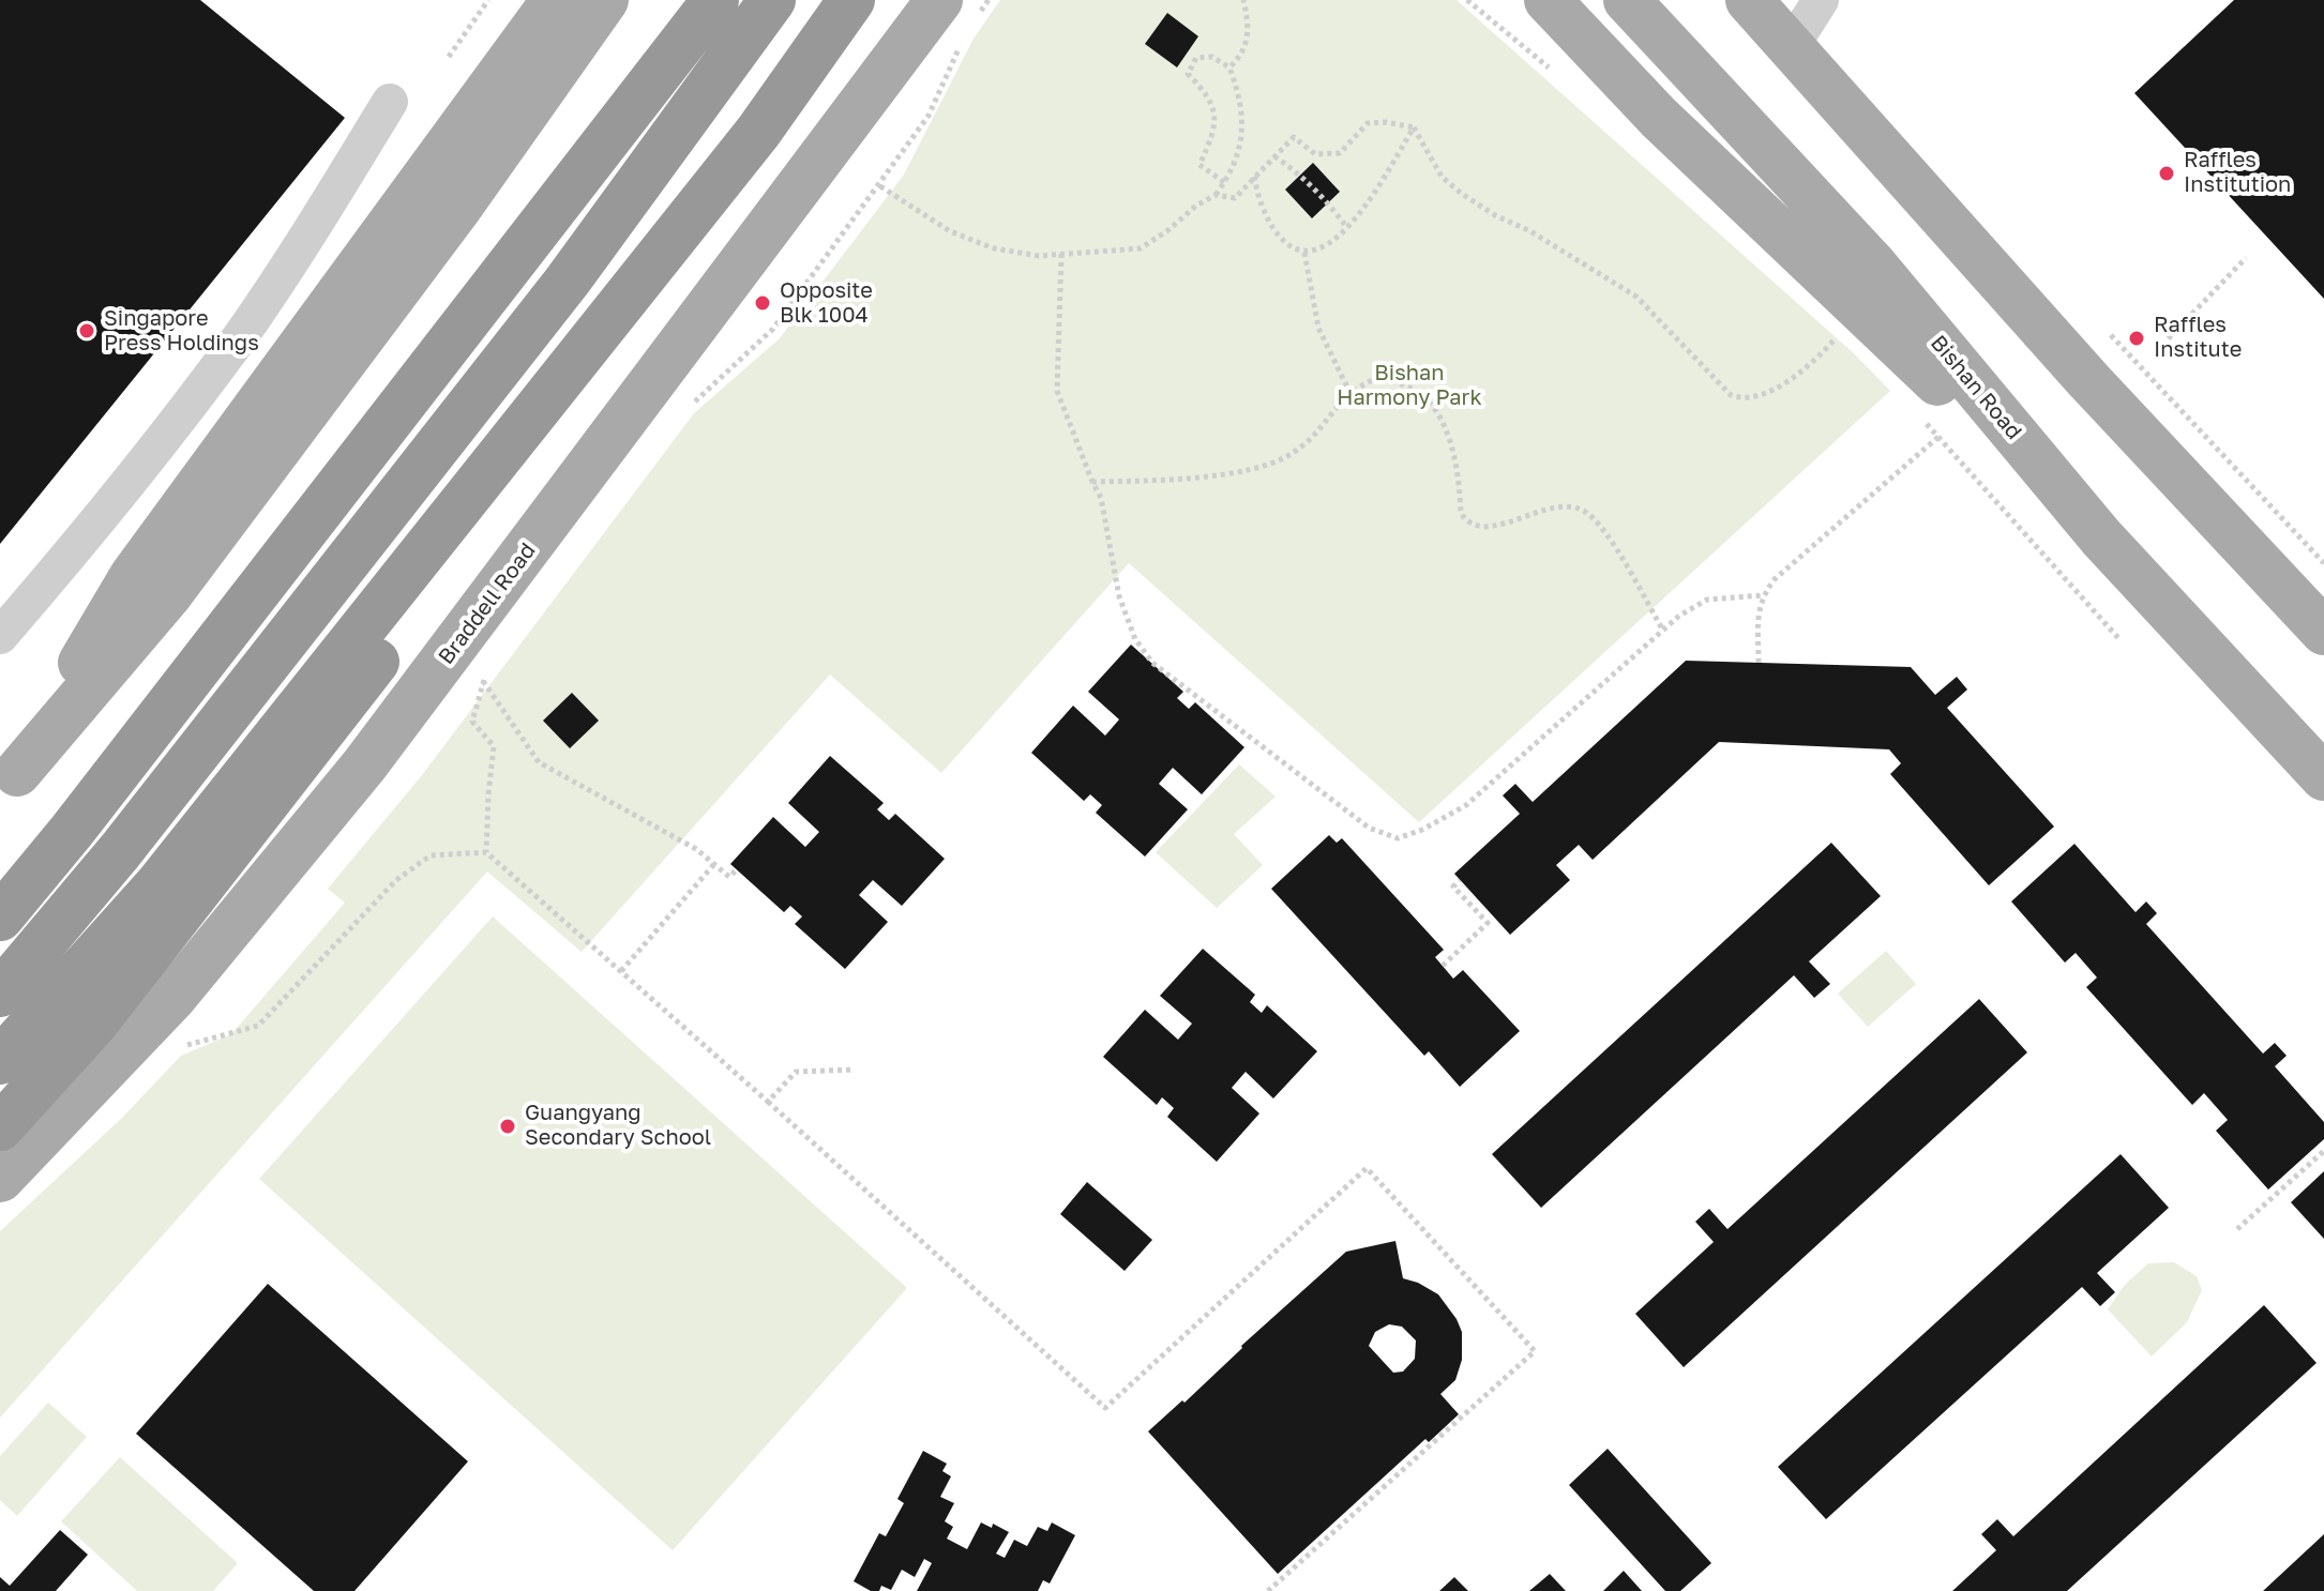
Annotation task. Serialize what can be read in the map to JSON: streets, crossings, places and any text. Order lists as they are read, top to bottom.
{
  "streets": {
    "main road": ["Bishan Road", "Braddell Road"]
  },
  "parks": ["Bishan Harmony Park"],
  "places": [
    "Raffles Institution",
    "Opposite Blk 1004",
    "Singapore Press Holdings",
    "Raffles Institute",
    "Guangyang Secondary School"
  ]
}
